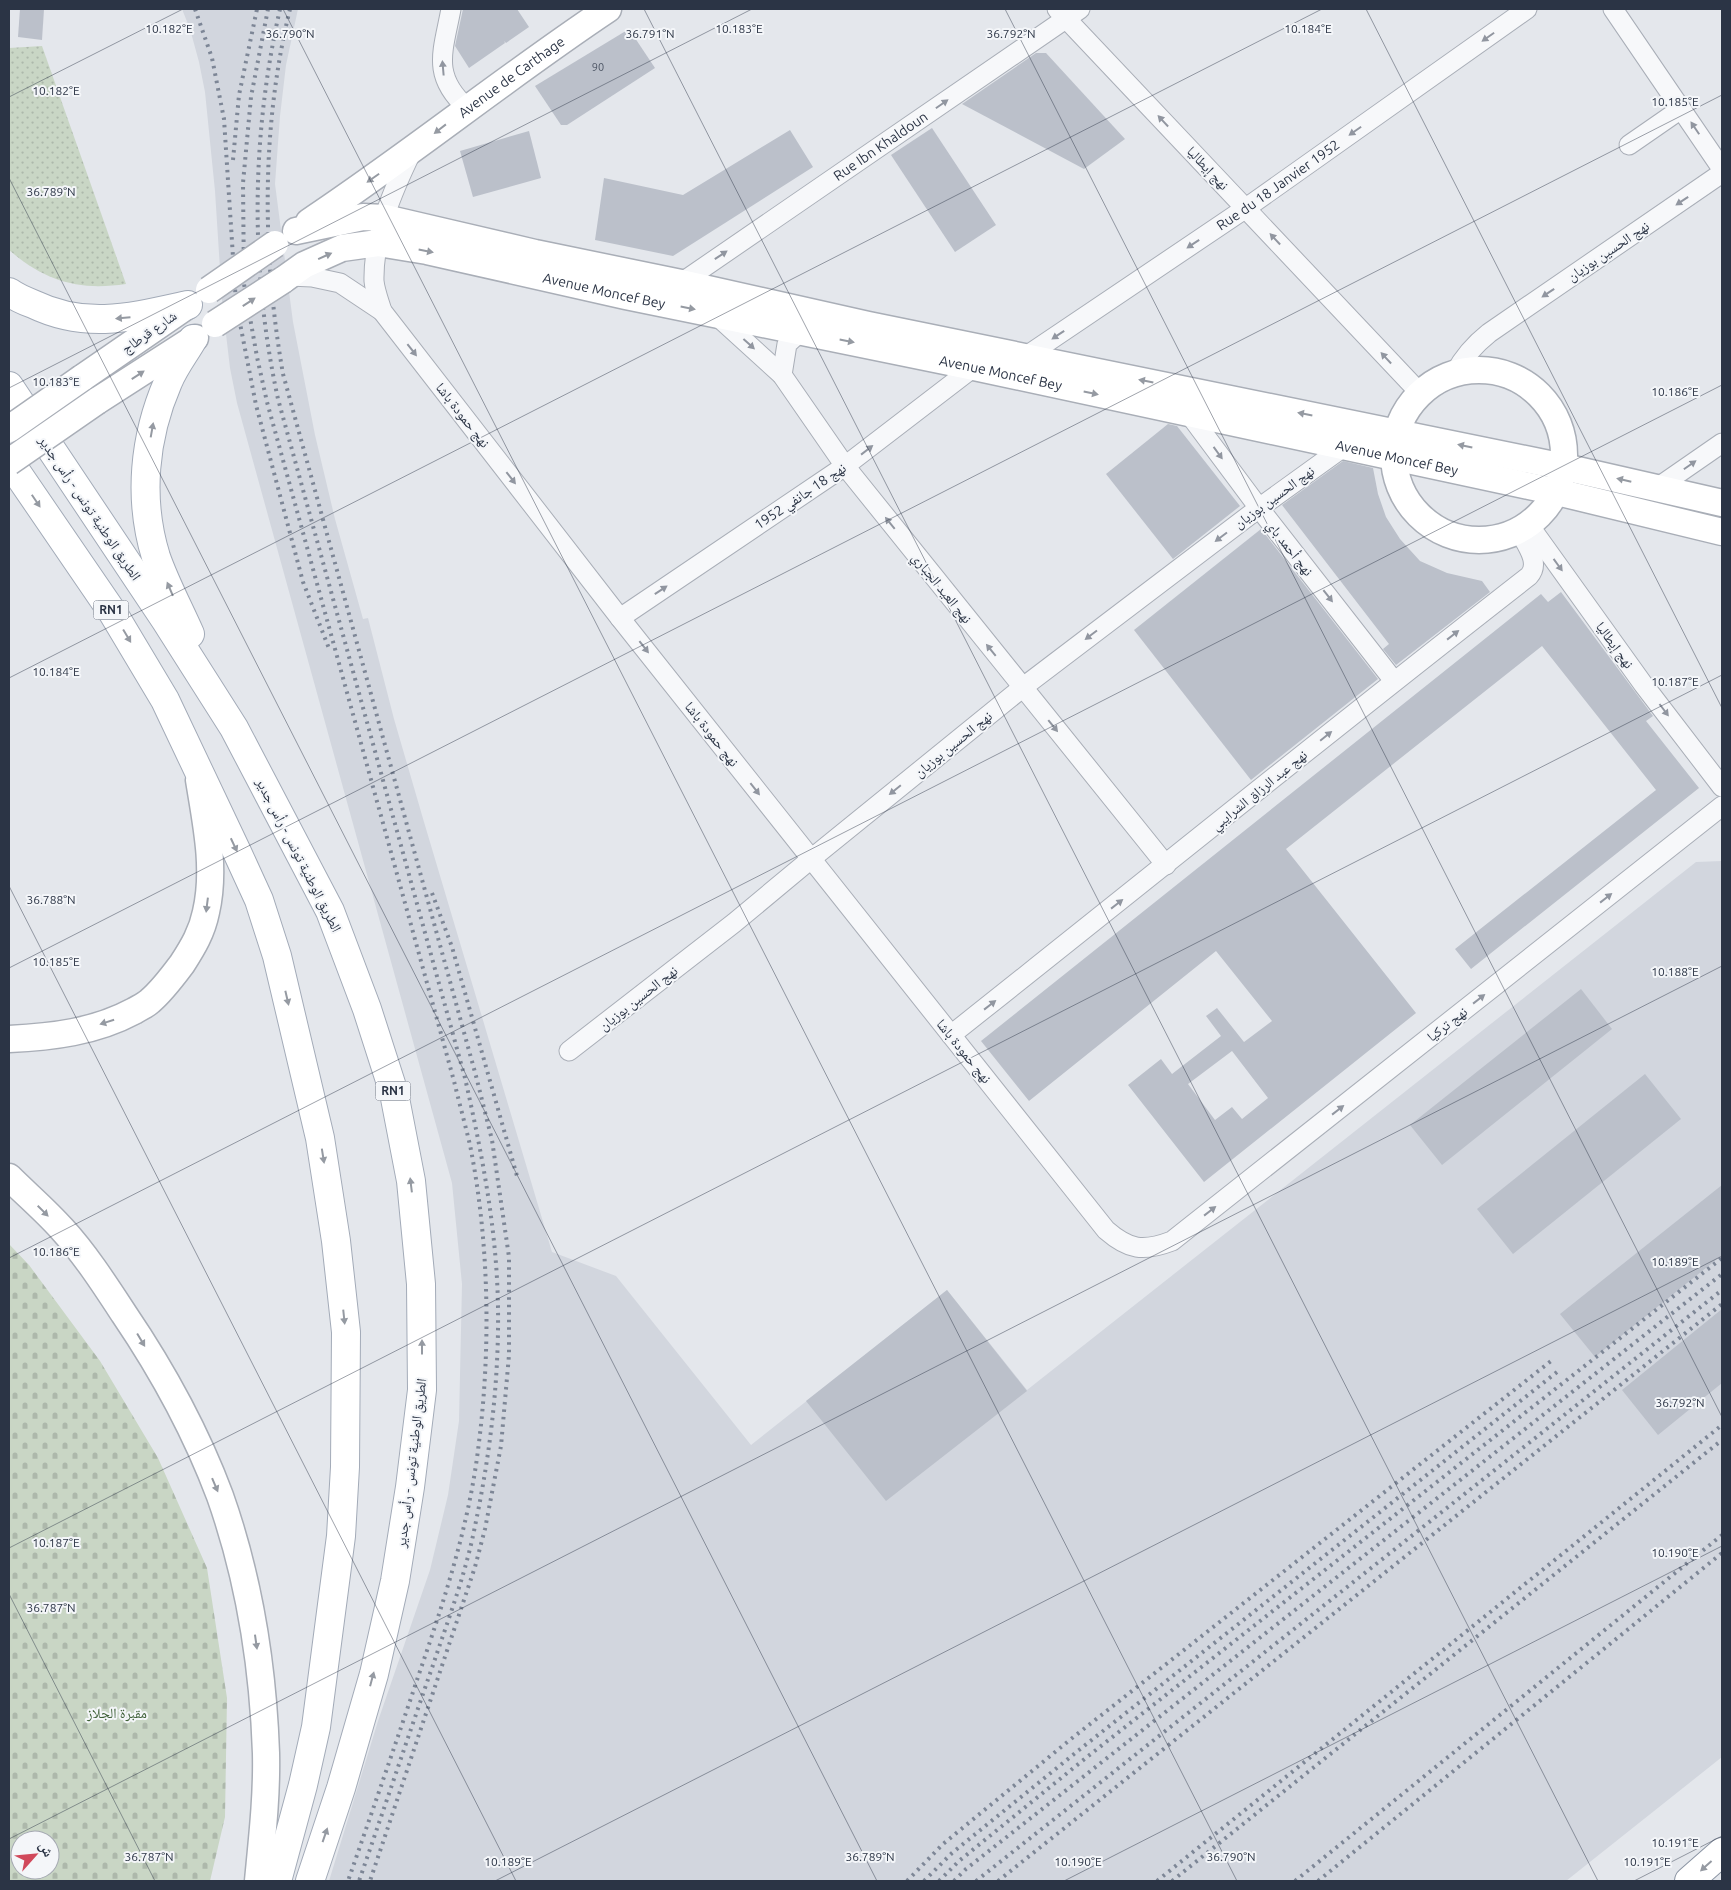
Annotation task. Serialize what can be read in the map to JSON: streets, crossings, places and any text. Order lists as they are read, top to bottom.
{
  "streets": {
    "main road": [
      "Avenue de Carthage",
      "Avenue Moncef Bey",
      "شارع قرطاج",
      "الطريق الوطنية تونس - رأس جدير",
      "RN1"
    ],
    "street": [
      "Rue Ibn Khaldoun",
      "نهج إيطاليا",
      "Rue du 18 Janvier 1952",
      "نهج الحسين بوزيان",
      "نهج حمودة باشا",
      "نهج 18 جانفي 1952",
      "نهج أحمد باي",
      "نهج العيد الجباري",
      "نهج عبد الرزاق الشرايبي",
      "نهج تركيا"
    ]
  },
  "crossings": [
    ["Avenue de Carthage", "شارع قرطاج"],
    ["Avenue de Carthage", "نهج حمودة باشا"],
    ["Rue Ibn Khaldoun", "نهج إيطاليا"],
    ["Rue Ibn Khaldoun", "Avenue Moncef Bey"],
    ["نهج إيطاليا", "Rue du 18 Janvier 1952"],
    ["نهج إيطاليا", "نهج عبد الرزاق الشرايبي"],
    ["Rue du 18 Janvier 1952", "Avenue Moncef Bey"],
    ["نهج الحسين بوزيان", "Avenue Moncef Bey"],
    ["نهج الحسين بوزيان", "نهج حمودة باشا"],
    ["نهج الحسين بوزيان", "نهج أحمد باي"],
    ["نهج الحسين بوزيان", "نهج العيد الجباري"],
    ["Avenue Moncef Bey", "شارع قرطاج"],
    ["Avenue Moncef Bey", "نهج حمودة باشا"],
    ["Avenue Moncef Bey", "نهج 18 جانفي 1952"],
    ["Avenue Moncef Bey", "نهج أحمد باي"],
    ["Avenue Moncef Bey", "نهج العيد الجباري"],
    ["Avenue Moncef Bey", "RN1"],
    ["شارع قرطاج", "نهج حمودة باشا"],
    ["نهج حمودة باشا", "نهج 18 جانفي 1952"],
    ["نهج حمودة باشا", "نهج عبد الرزاق الشرايبي"],
    ["نهج حمودة باشا", "نهج تركيا"],
    ["نهج 18 جانفي 1952", "نهج العيد الجباري"],
    ["نهج أحمد باي", "نهج عبد الرزاق الشرايبي"],
    ["نهج العيد الجباري", "نهج عبد الرزاق الشرايبي"]
  ],
  "one_way": [
    "Rue Ibn Khaldoun",
    "Rue du 18 Janvier 1952",
    "نهج الحسين بوزيان",
    "نهج حمودة باشا",
    "نهج 18 جانفي 1952",
    "نهج أحمد باي",
    "نهج عبد الرزاق الشرايبي",
    "نهج تركيا"
  ],
  "parks": ["مقبرة الجلاز"],
  "house_numbers": ["90"],
  "north": "top right",
  "coordinates": [
    "10.182°E",
    "10.183°E",
    "10.184°E",
    "36.790°N",
    "36.791°N",
    "36.792°N",
    "10.185°E",
    "36.789°N",
    "10.186°E",
    "10.187°E",
    "36.788°N",
    "10.188°E",
    "10.189°E",
    "10.190°E",
    "36.787°N",
    "10.191°E"
  ]
}
